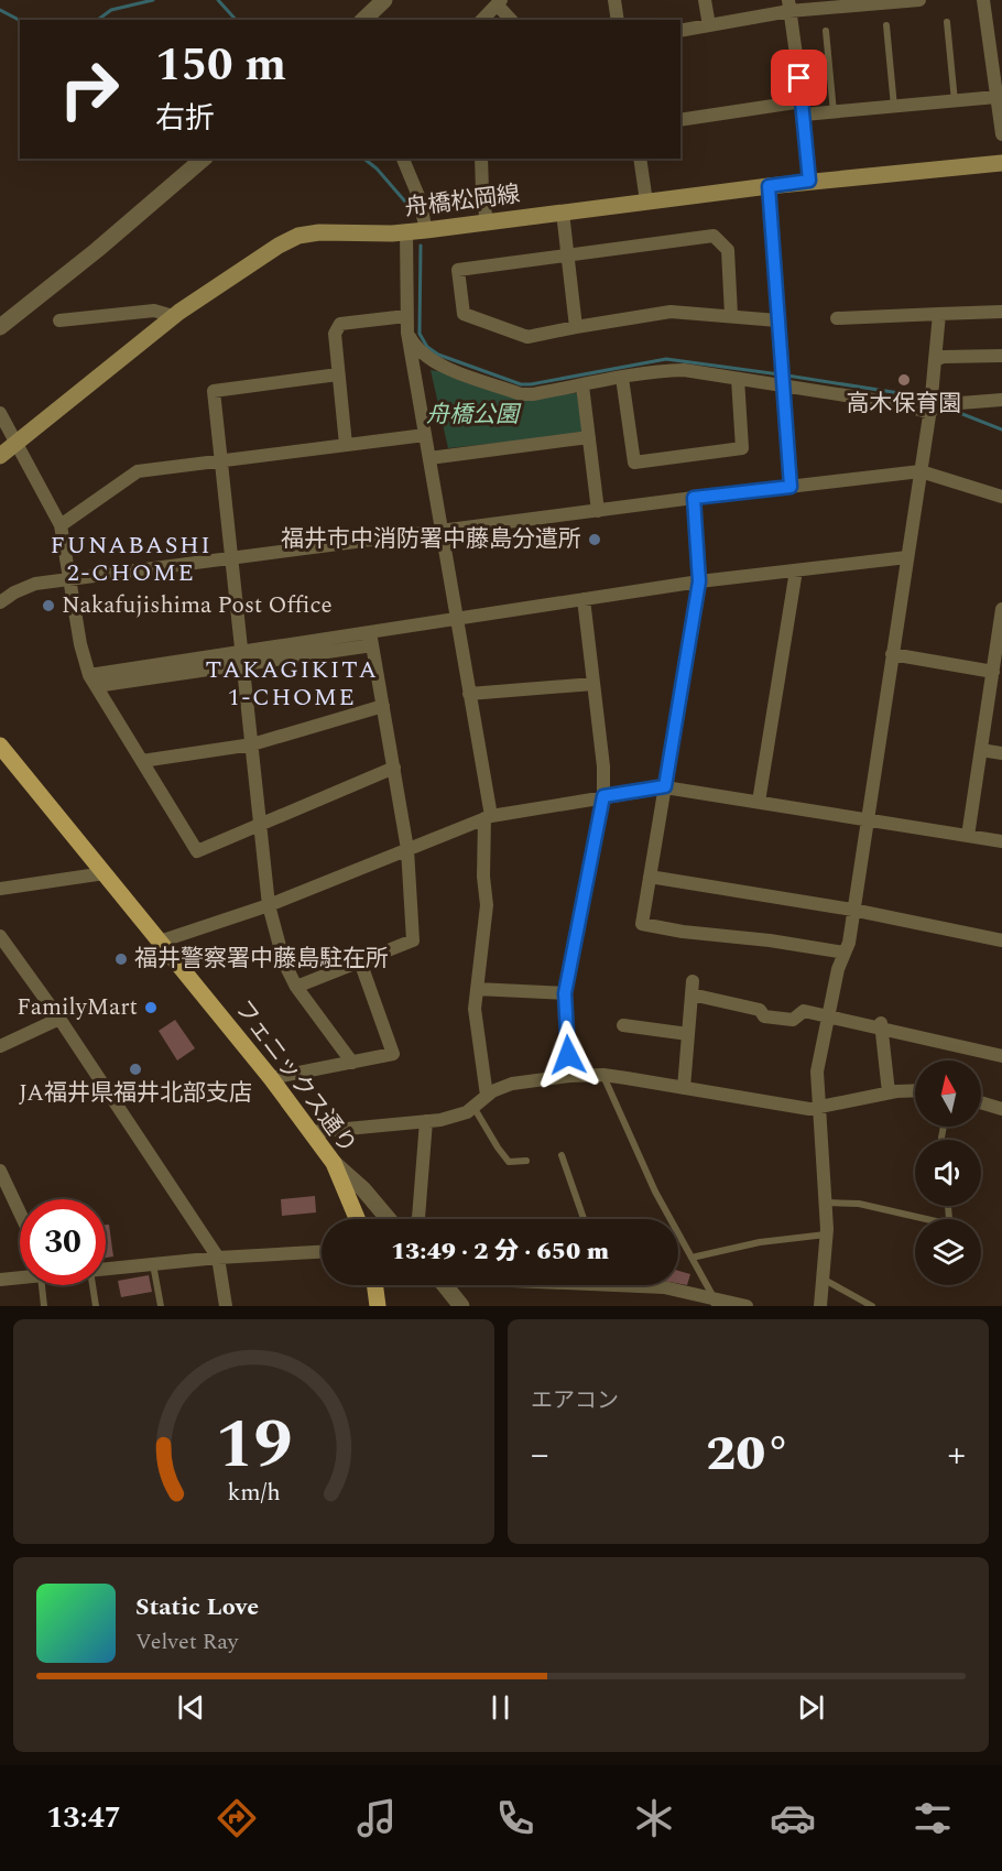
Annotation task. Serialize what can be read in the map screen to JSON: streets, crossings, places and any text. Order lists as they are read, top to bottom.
{
  "streets": {
    "main road": ["舟橋松岡線", "フェニックス通り"]
  },
  "districts": ["FUNABASHI 2-CHOME", "TAKAGIKITA 1-CHOME"],
  "parks": ["舟橋公園"],
  "places": [
    "高木保育園",
    "福井市中消防署中藤島分遣所",
    "Nakafujishima Post Office",
    "福井警察署中藤島駐在所",
    "FamilyMart",
    "JA福井県福井北部支店"
  ],
  "north": "top",
  "page": {
    "turn": ["150 m", "右折"],
    "limit": "30",
    "trip": "13:49 · 2 分 · 650 m",
    "tile": "エアコン",
    "heat": ["−", "20°", "+"],
    "song": ["Static Love", "Velvet Ray"],
    "tabs": "13:47",
    "gauge": ["19", "km/h"]
  }
}
